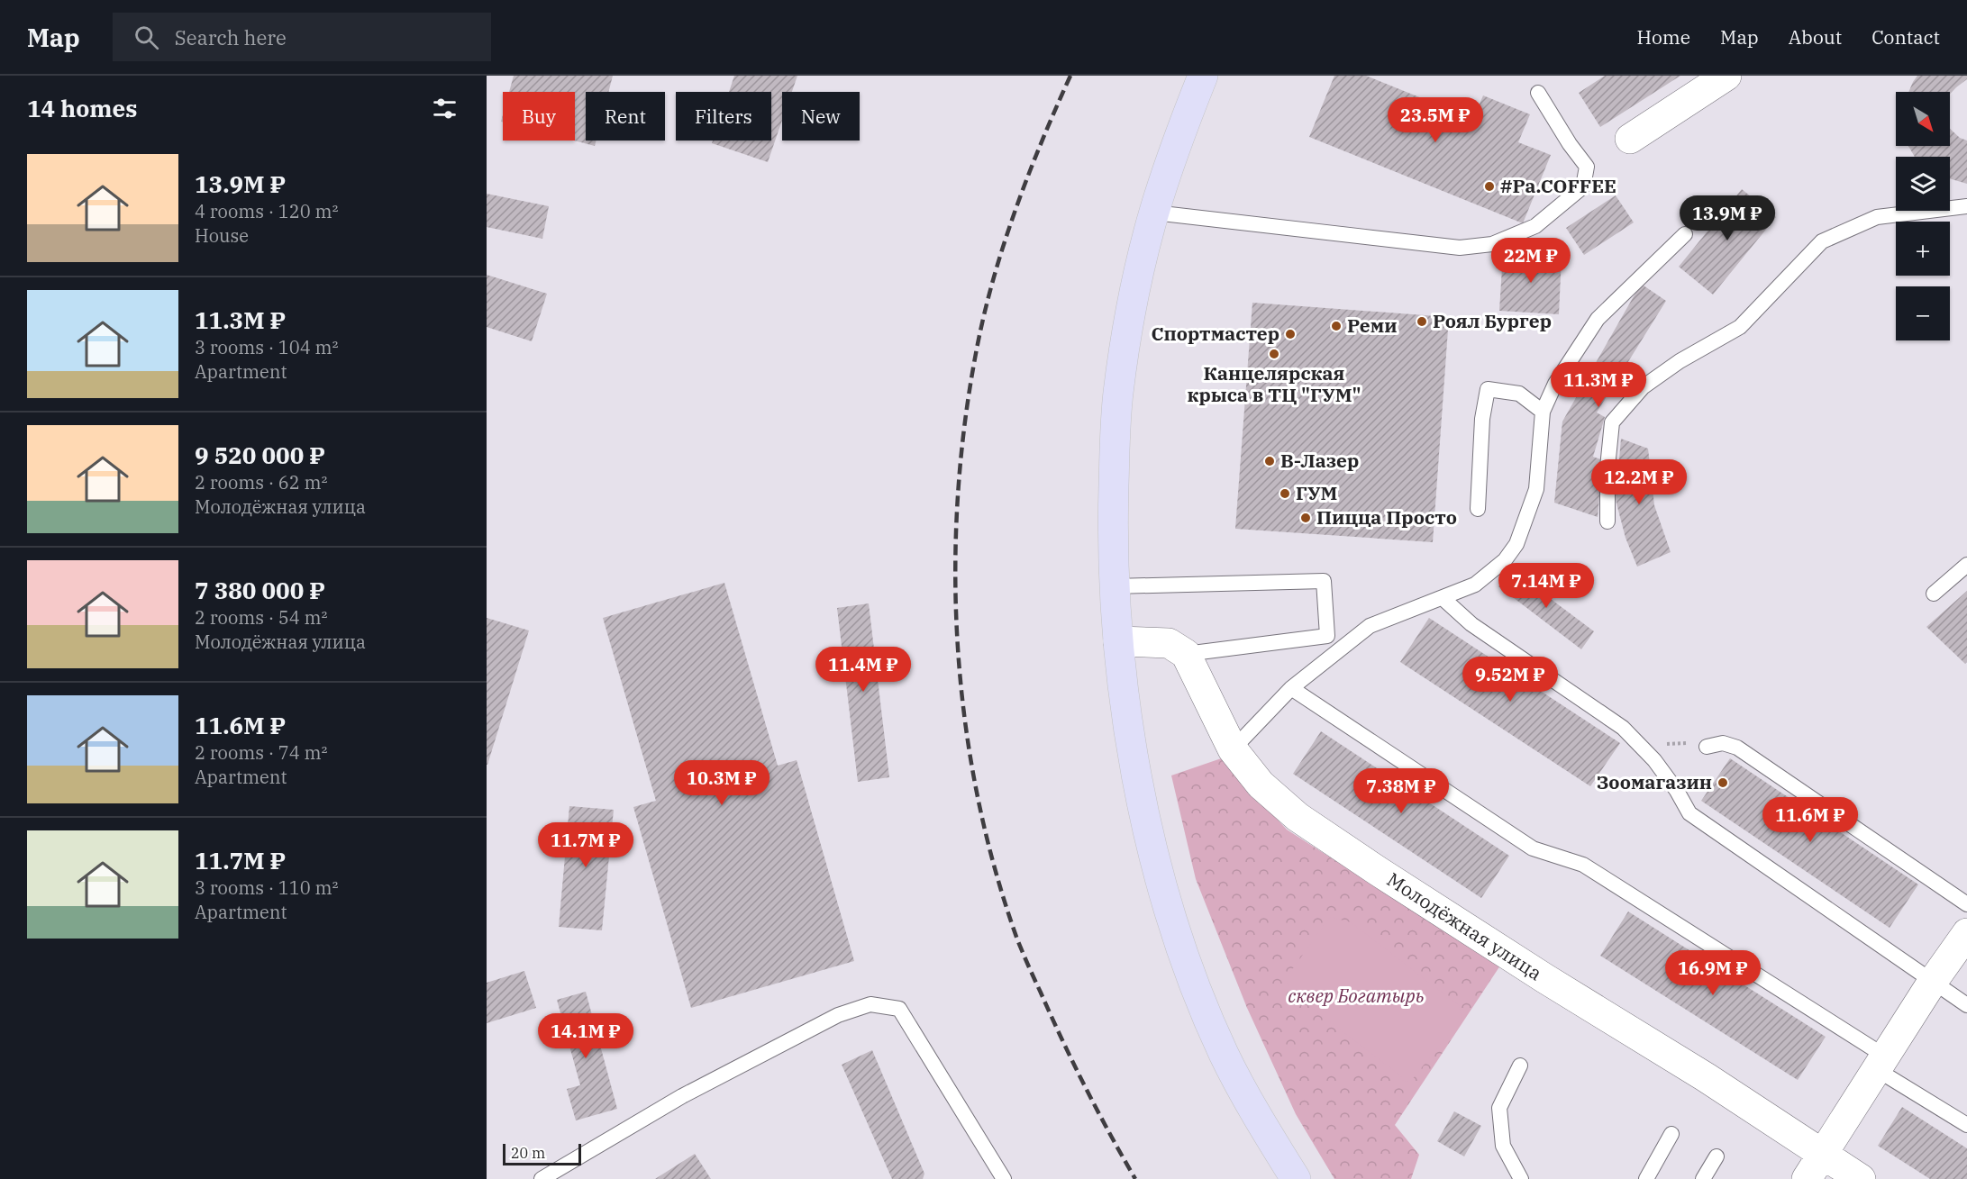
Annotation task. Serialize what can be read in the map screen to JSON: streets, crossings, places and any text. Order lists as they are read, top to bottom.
{
  "streets": {
    "street": ["Молодёжная улица"]
  },
  "parks": ["сквер Богатырь"],
  "places": [
    "#Pa.COFFEE",
    "Роял Бургер",
    "Реми",
    "Спортмастер",
    "Канцелярская крыса в ТЦ \"ГУМ\"",
    "В-Лазер",
    "ГУМ",
    "Пицца Просто",
    "Зоомагазин"
  ],
  "scale_bar": "20 m",
  "north": "bottom right",
  "page": {
    "header": "Map",
    "search": "Search here",
    "nav": [
      "Home",
      "Map",
      "About",
      "Contact"
    ],
    "heading": "14 homes",
    "map_buttons": ["+", "−"],
    "chip": [
      "Buy",
      "Rent",
      "Filters",
      "New"
    ],
    "price": [
      "23.5M ₽",
      "13.9M ₽",
      "22M ₽",
      "11.3M ₽",
      "12.2M ₽",
      "7.14M ₽",
      "11.4M ₽",
      "9.52M ₽",
      "10.3M ₽",
      "7.38M ₽",
      "11.6M ₽",
      "11.7M ₽",
      "16.9M ₽",
      "14.1M ₽"
    ],
    "list": [
      {
        "name": "13.9M ₽",
        "note": "4 rooms · 120 m² · House"
      },
      {
        "name": "11.3M ₽",
        "note": "3 rooms · 104 m² · Apartment"
      },
      {
        "name": "9 520 000 ₽",
        "note": "2 rooms · 62 m² · Молодёжная улица"
      },
      {
        "name": "7 380 000 ₽",
        "note": "2 rooms · 54 m² · Молодёжная улица"
      },
      {
        "name": "11.6M ₽",
        "note": "2 rooms · 74 m² · Apartment"
      },
      {
        "name": "11.7M ₽",
        "note": "3 rooms · 110 m² · Apartment"
      }
    ],
    "scale": "20 m"
  }
}
